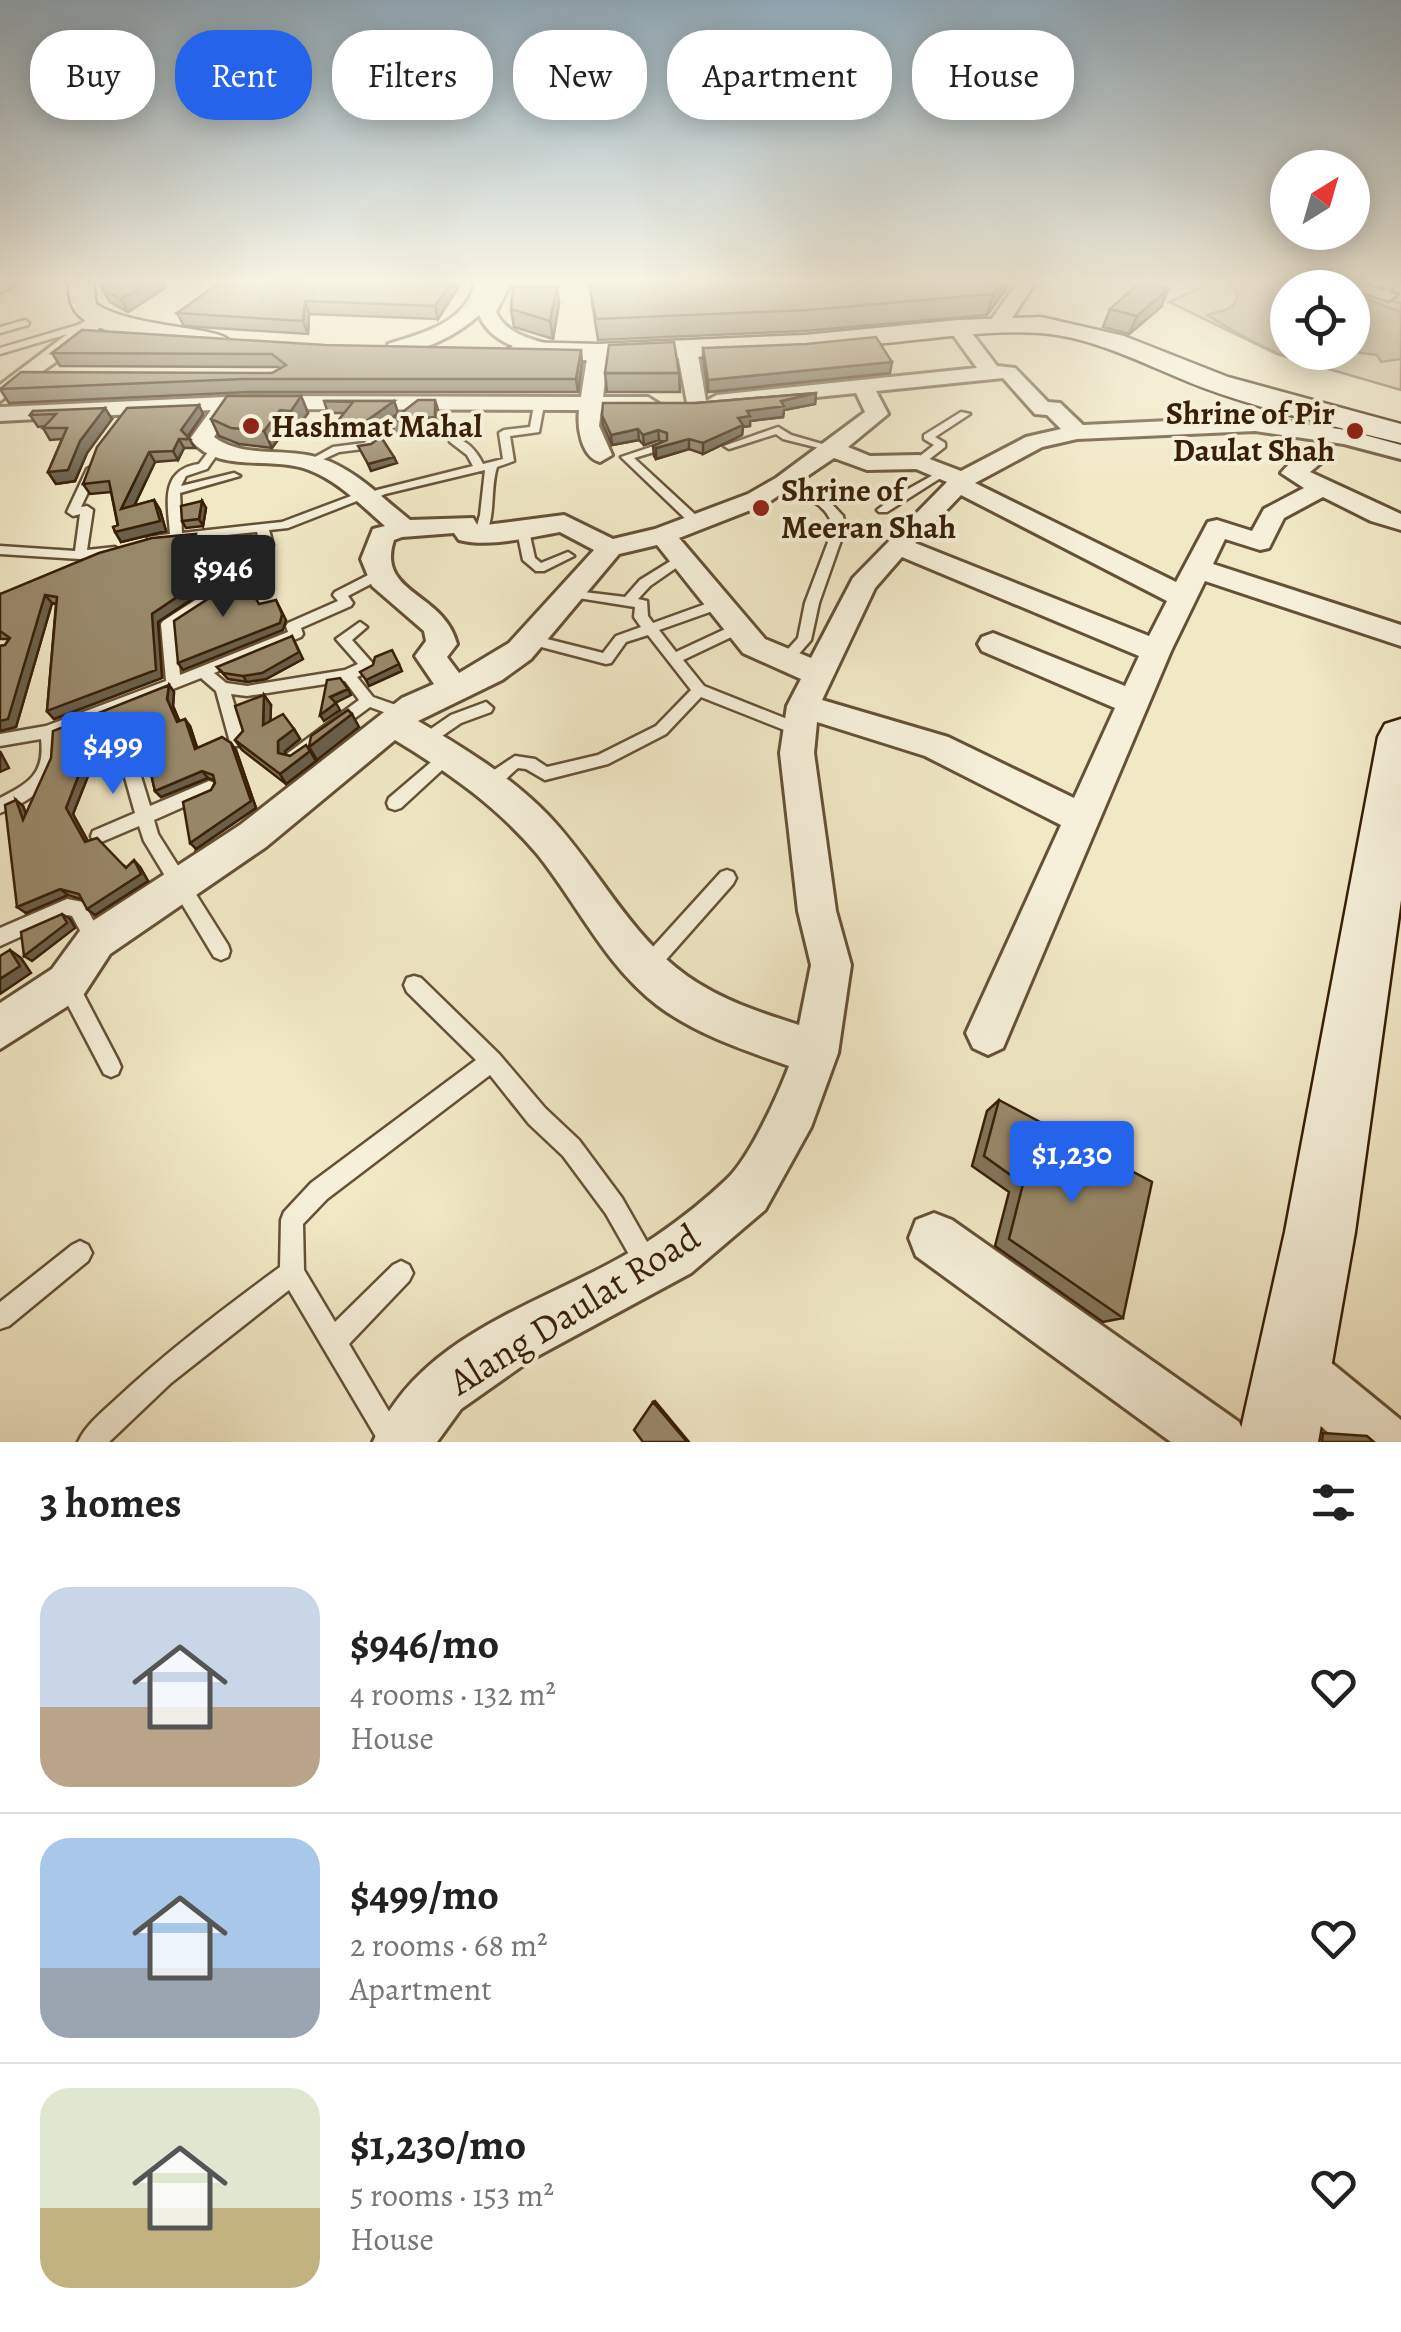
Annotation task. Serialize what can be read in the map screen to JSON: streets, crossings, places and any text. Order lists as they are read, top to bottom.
{
  "streets": {
    "street": ["Alang Daulat Road"]
  },
  "places": ["Hashmat Mahal", "Shrine of Pir Daulat Shah", "Shrine of Meeran Shah"],
  "north": "top right",
  "page": {
    "chip": [
      "Buy",
      "Rent",
      "Filters",
      "New",
      "Apartment",
      "House"
    ],
    "price": ["$946", "$499", "$1,230"],
    "heading": "3 homes",
    "list": [
      {
        "name": "$946/mo",
        "note": "4 rooms · 132 m² · House"
      },
      {
        "name": "$499/mo",
        "note": "2 rooms · 68 m² · Apartment"
      },
      {
        "name": "$1,230/mo",
        "note": "5 rooms · 153 m² · House"
      }
    ]
  }
}
